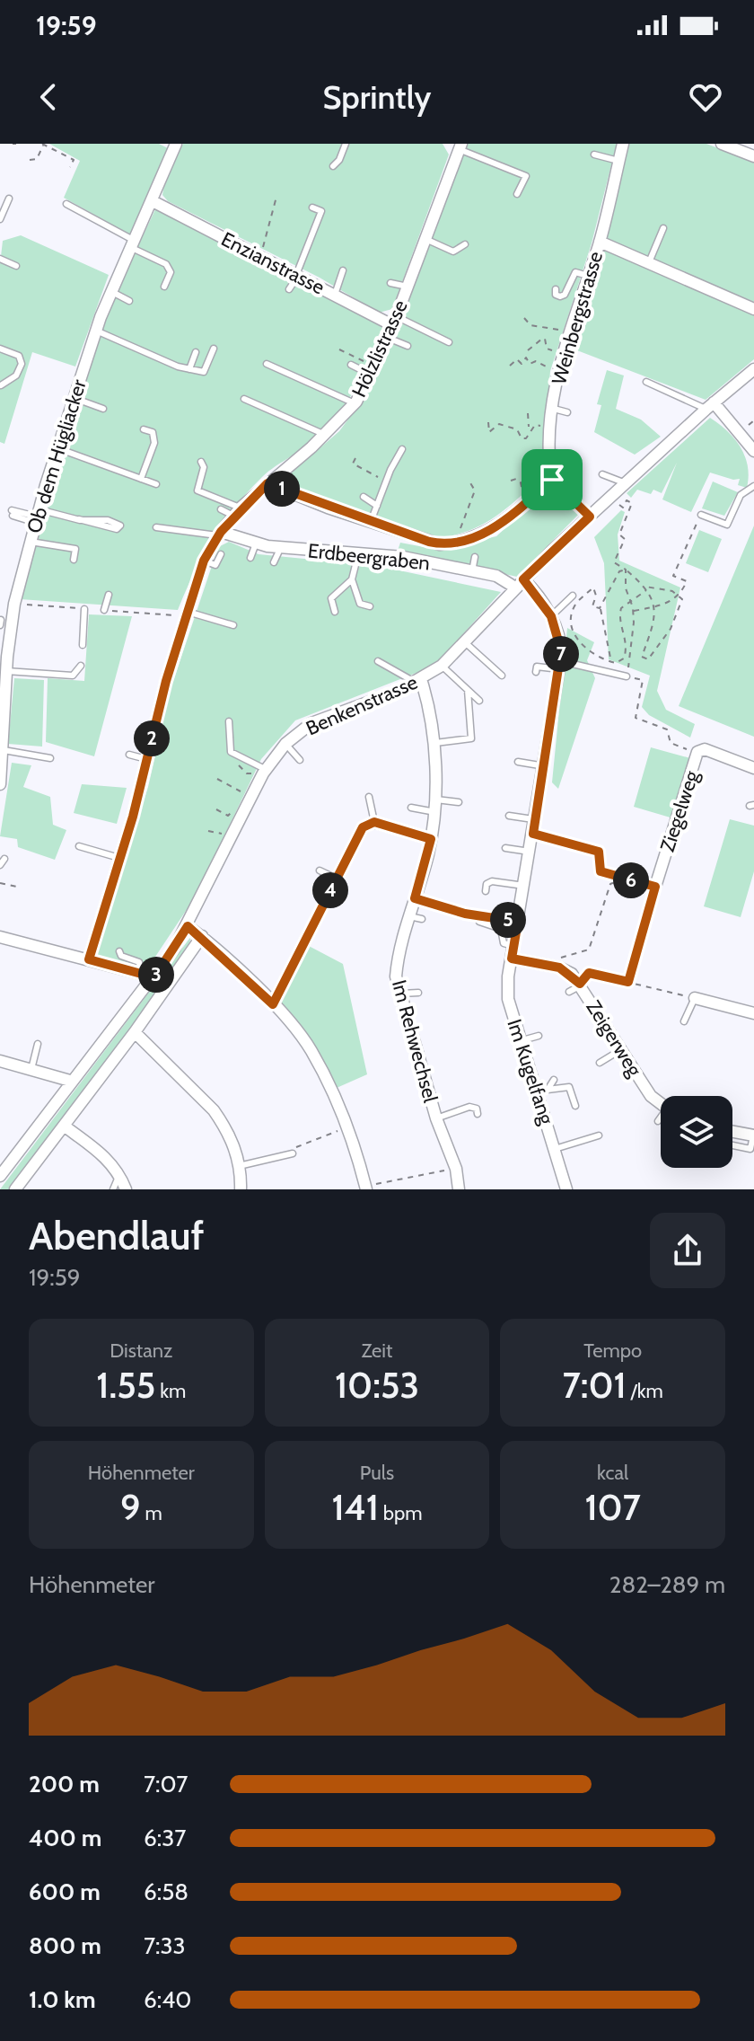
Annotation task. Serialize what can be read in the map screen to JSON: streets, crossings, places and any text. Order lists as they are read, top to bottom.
{
  "streets": {
    "street": [
      "Enzianstrasse",
      "Weinbergstrasse",
      "Hölzlistrasse",
      "Ob dem Hügliacker",
      "Erdbeergraben",
      "Benkenstrasse",
      "Ziegelweg",
      "Zeigerweg",
      "Im Rehwechsel",
      "Im Kugelfang"
    ]
  },
  "crossings": [
    ["Enzianstrasse", "Hölzlistrasse"],
    ["Enzianstrasse", "Ob dem Hügliacker"],
    ["Hölzlistrasse", "Erdbeergraben"],
    ["Erdbeergraben", "Benkenstrasse"],
    ["Erdbeergraben", "Im Kugelfang"],
    ["Benkenstrasse", "Im Rehwechsel"],
    ["Benkenstrasse", "Im Kugelfang"],
    ["Zeigerweg", "Im Kugelfang"]
  ],
  "page": {
    "status": "19:59",
    "header": "Sprintly",
    "pins": [
      "1",
      "7",
      "2",
      "6",
      "4",
      "5",
      "3"
    ],
    "heading": ["Abendlauf", "19:59"],
    "stats": [
      ["Distanz", "1.55 km"],
      ["Zeit", "10:53"],
      ["Tempo", "7:01 /km"],
      ["Höhenmeter", "9 m"],
      ["Puls", "141 bpm"],
      ["kcal", "107"]
    ],
    "chart": ["Höhenmeter", "282–289 m"],
    "list": [
      {
        "name": "200 m",
        "note": "7:07"
      },
      {
        "name": "400 m",
        "note": "6:37"
      },
      {
        "name": "600 m",
        "note": "6:58"
      },
      {
        "name": "800 m",
        "note": "7:33"
      },
      {
        "name": "1.0 km",
        "note": "6:40"
      }
    ]
  }
}
